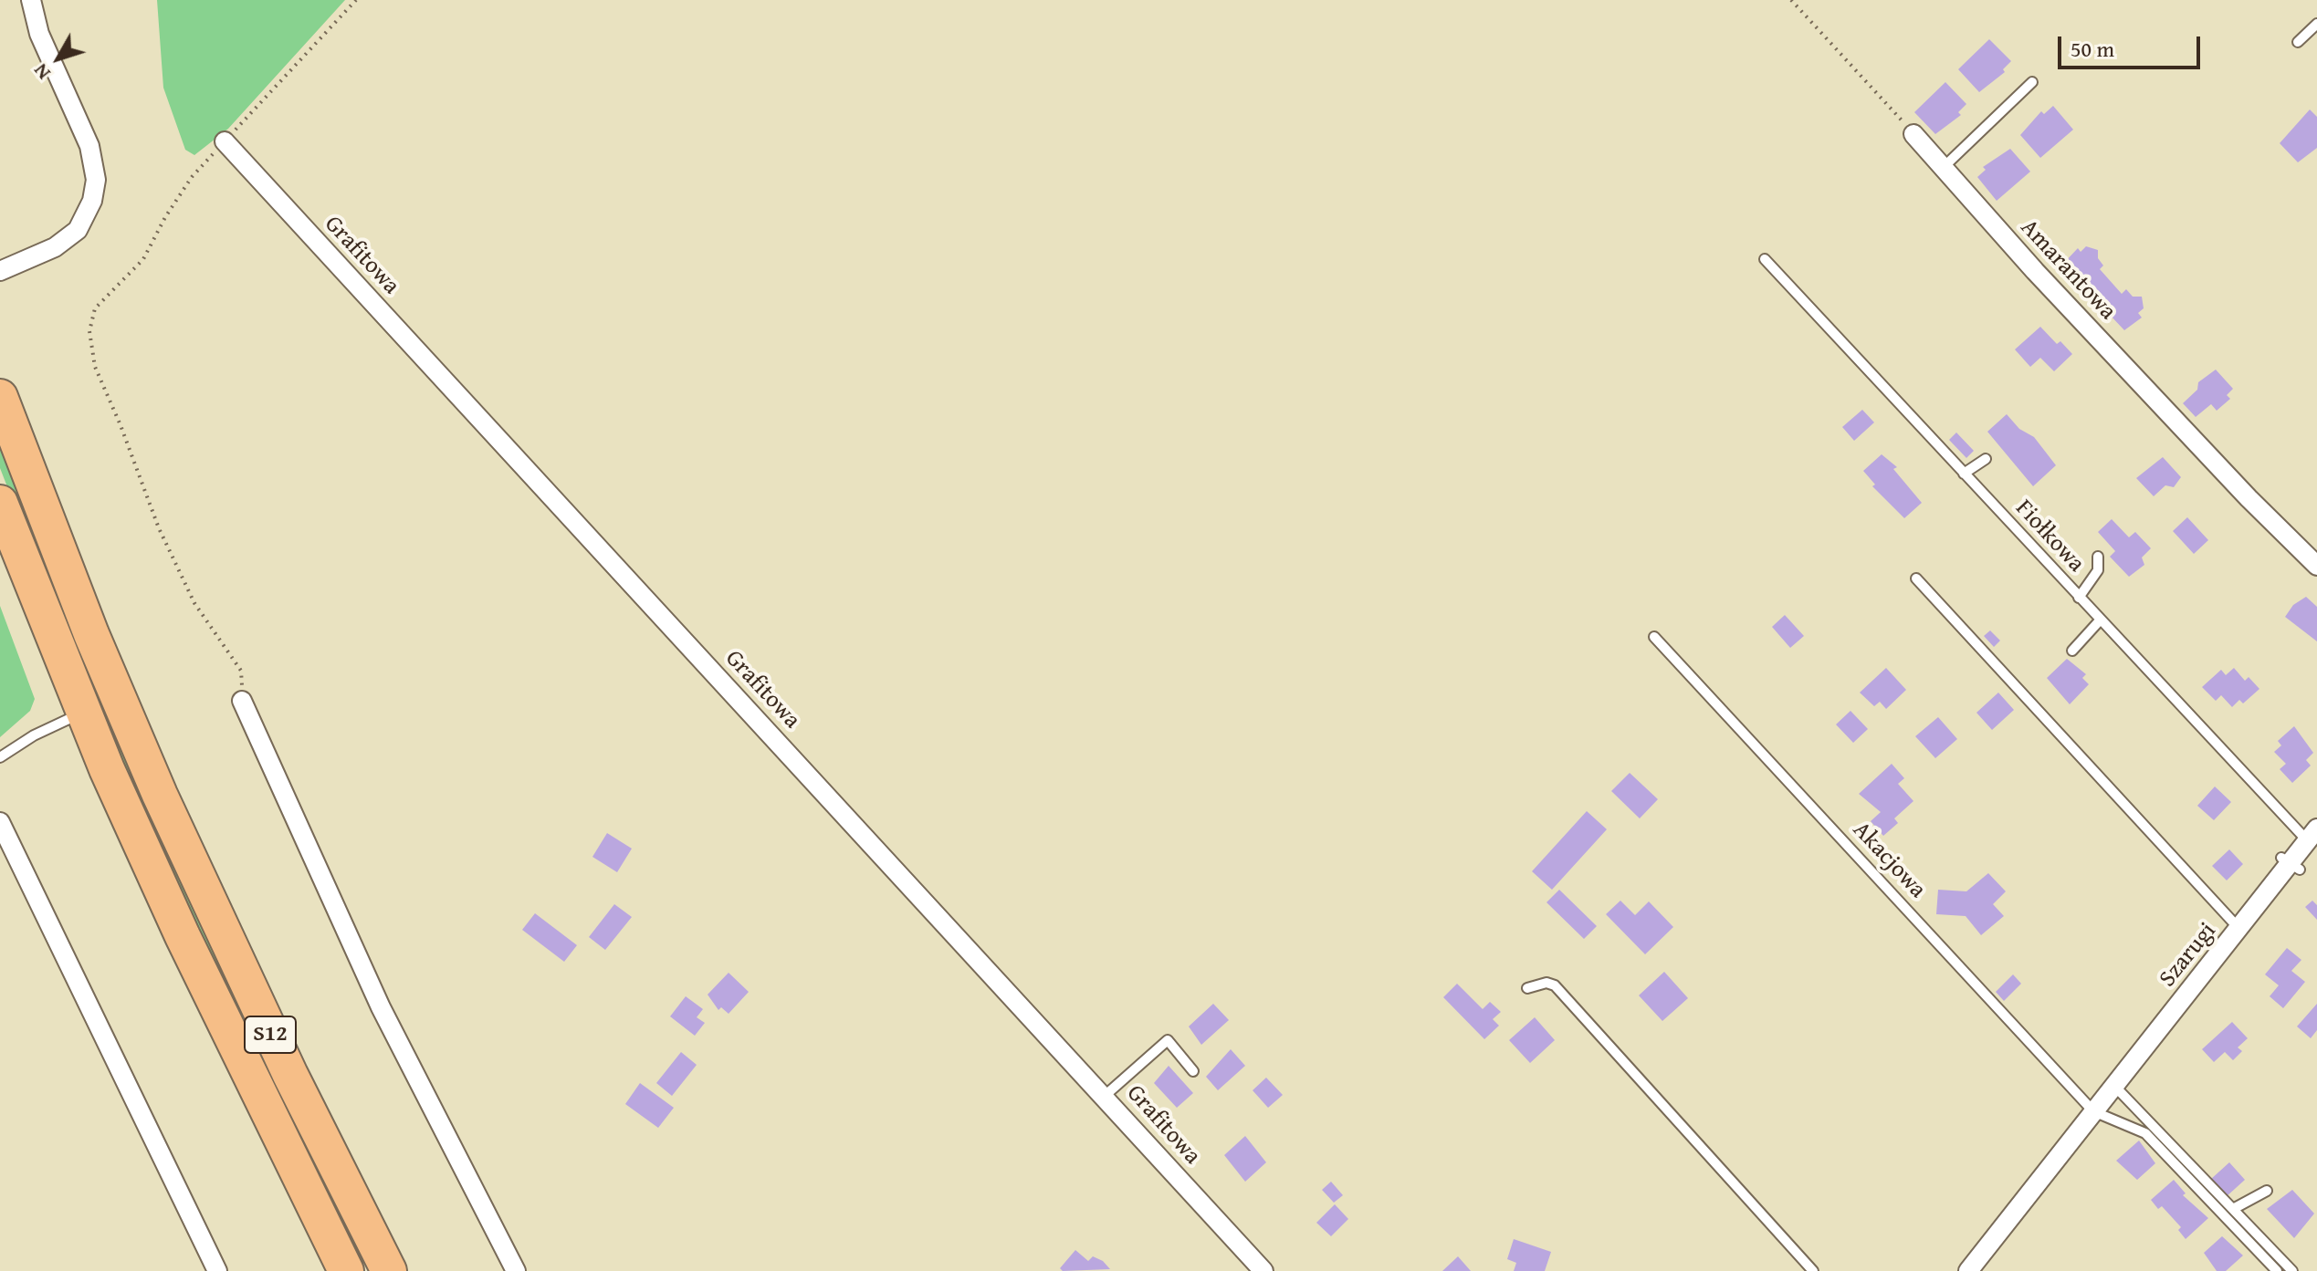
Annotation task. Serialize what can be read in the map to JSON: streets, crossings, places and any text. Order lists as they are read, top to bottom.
{
  "streets": {
    "highway": ["S12"],
    "street": ["Grafitowa", "Amarantowa", "Szarugi"],
    "lane": ["Fiołkowa", "Akacjowa"]
  },
  "crossings": [
    ["Fiołkowa", "Szarugi"],
    ["Akacjowa", "Szarugi"]
  ],
  "scale_bar": "50 m",
  "north": "bottom left"
}
